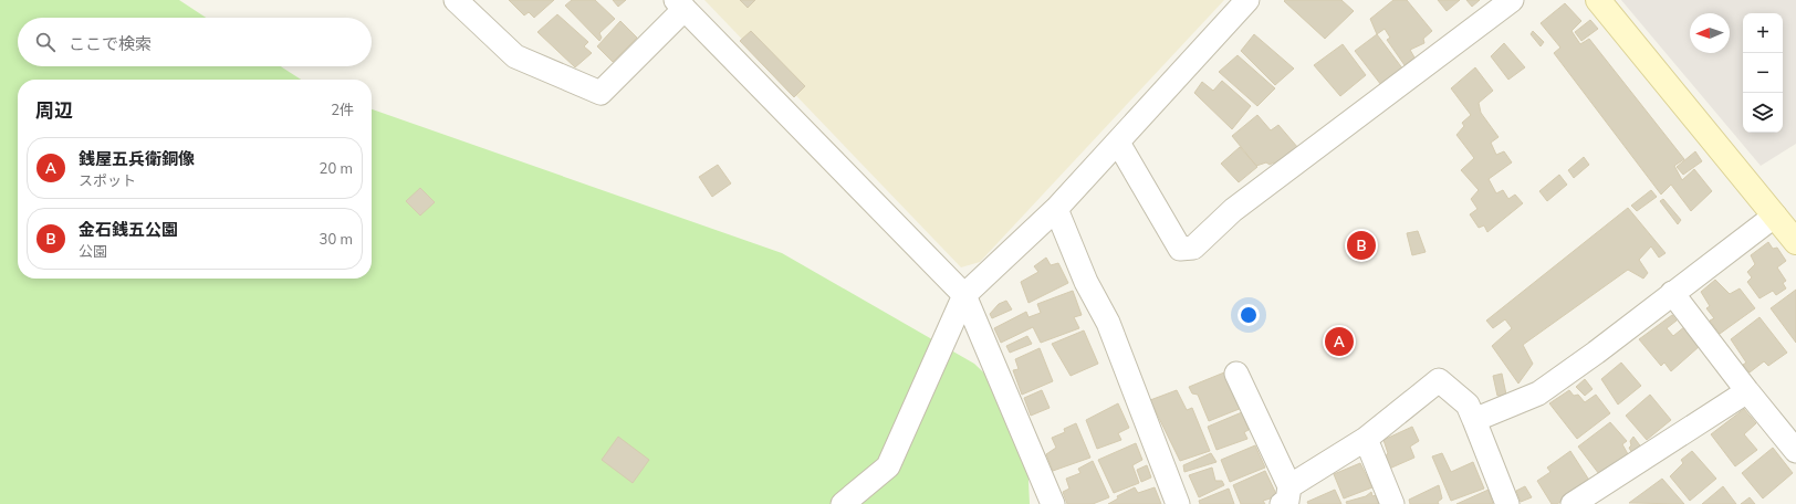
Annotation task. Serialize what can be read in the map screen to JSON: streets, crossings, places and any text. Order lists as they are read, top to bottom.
{
  "north": "left",
  "page": {
    "map_buttons": ["+", "−"],
    "search": "ここで検索",
    "heading": ["周辺", "2件"],
    "list": [
      {
        "mark": "A",
        "name": "銭屋五兵衛銅像",
        "note": "スポット",
        "value": "20 m"
      },
      {
        "mark": "B",
        "name": "金石銭五公園",
        "note": "公園",
        "value": "30 m"
      }
    ],
    "pins": ["B", "A"]
  }
}
